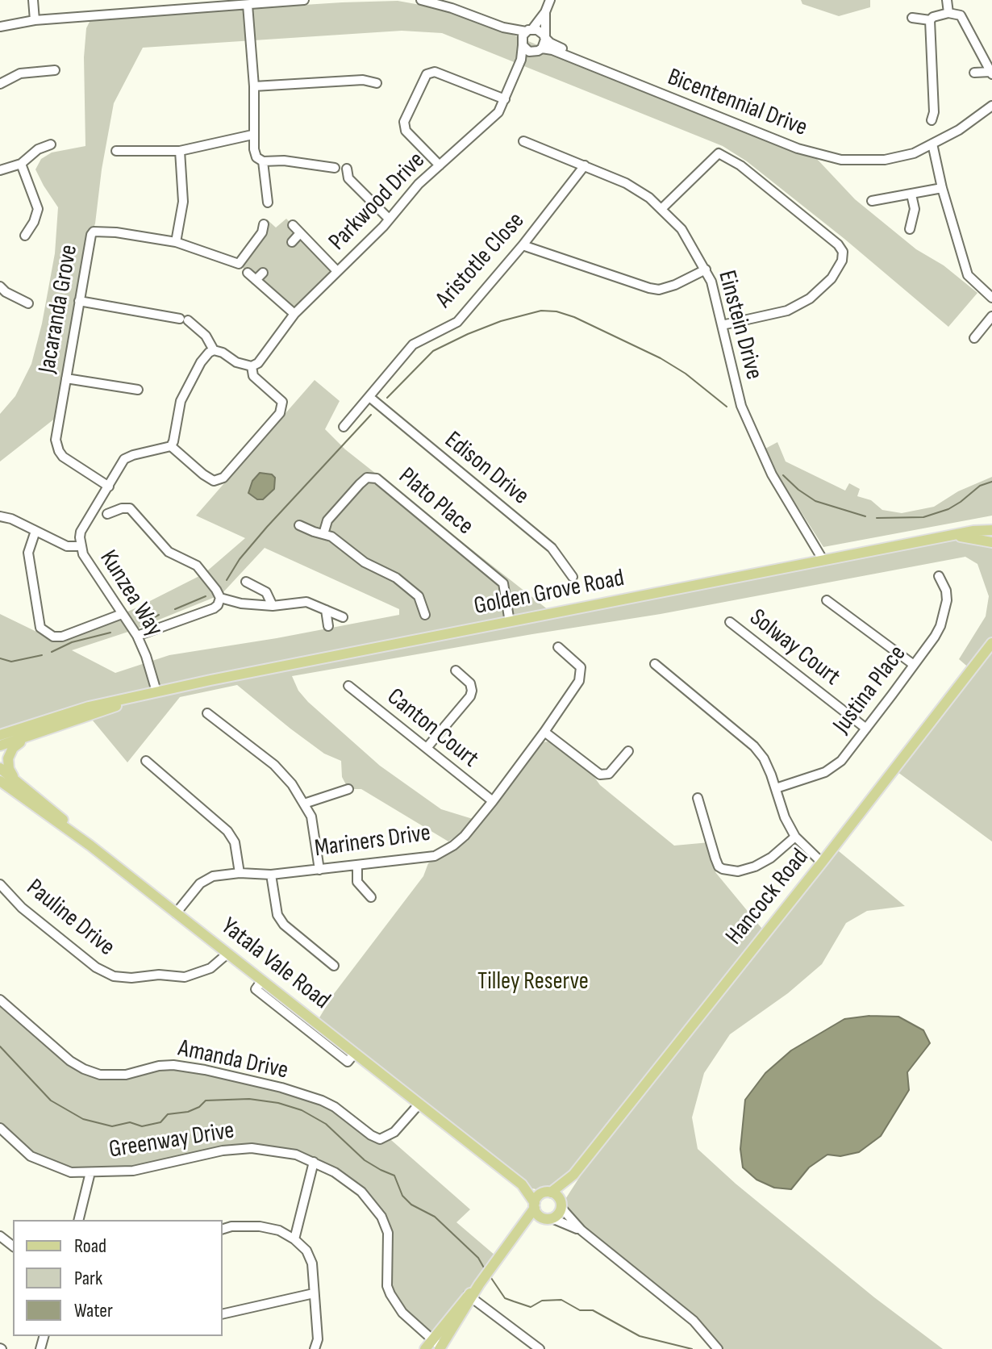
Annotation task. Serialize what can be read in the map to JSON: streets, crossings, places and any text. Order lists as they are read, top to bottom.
{
  "streets": {
    "main road": ["Golden Grove Road", "Hancock Road", "Yatala Vale Road"],
    "street": [
      "Bicentennial Drive",
      "Parkwood Drive",
      "Aristotle Close",
      "Jacaranda Grove",
      "Einstein Drive",
      "Edison Drive",
      "Plato Place",
      "Kunzea Way",
      "Solway Court",
      "Justina Place",
      "Canton Court",
      "Mariners Drive",
      "Pauline Drive",
      "Amanda Drive",
      "Greenway Drive"
    ]
  },
  "crossings": [
    ["Bicentennial Drive", "Parkwood Drive"],
    ["Aristotle Close", "Einstein Drive"],
    ["Aristotle Close", "Edison Drive"],
    ["Jacaranda Grove", "Kunzea Way"],
    ["Einstein Drive", "Golden Grove Road"],
    ["Plato Place", "Golden Grove Road"],
    ["Golden Grove Road", "Kunzea Way"],
    ["Solway Court", "Justina Place"],
    ["Canton Court", "Mariners Drive"],
    ["Mariners Drive", "Yatala Vale Road"],
    ["Hancock Road", "Yatala Vale Road"],
    ["Pauline Drive", "Yatala Vale Road"],
    ["Yatala Vale Road", "Amanda Drive"]
  ],
  "parks": ["Tilley Reserve"],
  "legend": ["Road", "Park", "Water"]
}
